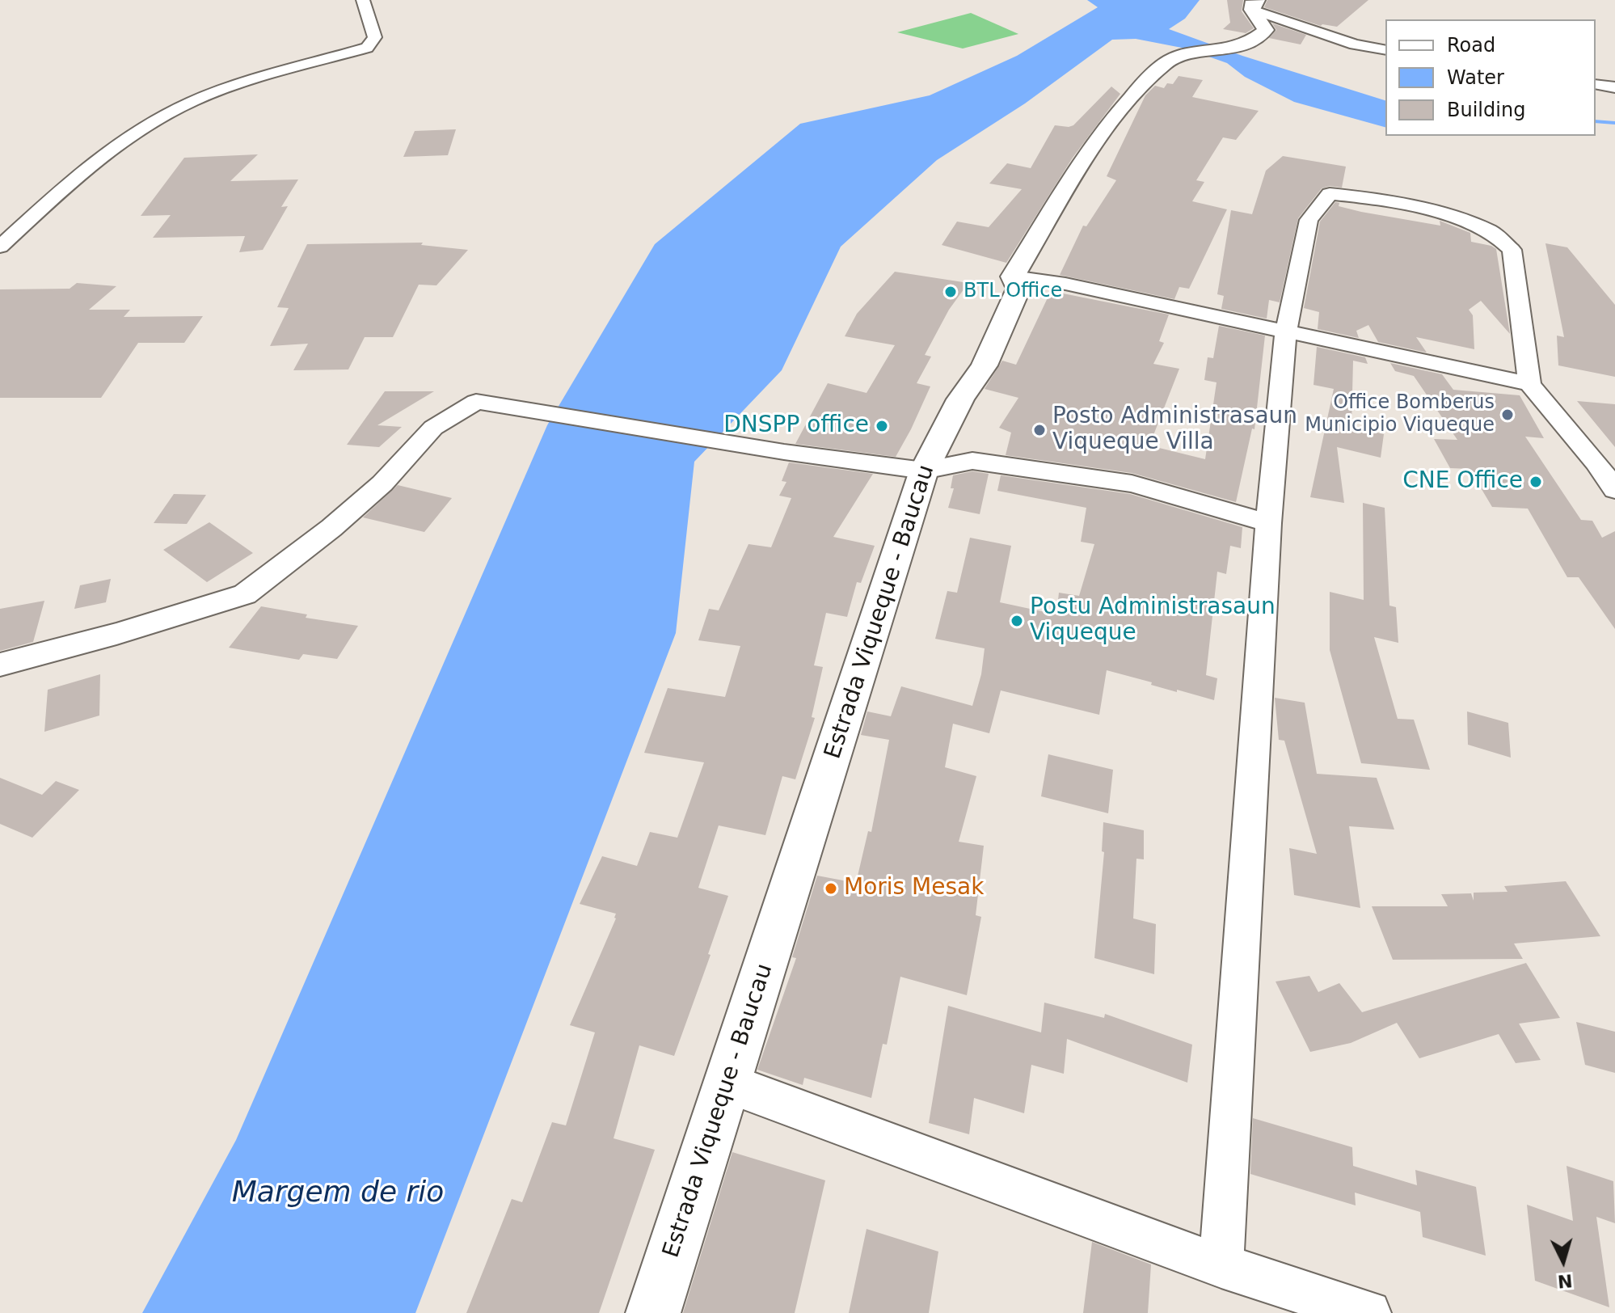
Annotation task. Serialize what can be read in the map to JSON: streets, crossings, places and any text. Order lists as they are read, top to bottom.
{
  "streets": {
    "main road": ["Estrada Viqueque - Baucau"]
  },
  "water": ["Margem de rio"],
  "places": [
    "BTL Office",
    "Office Bomberus Municipio Viqueque",
    "DNSPP office",
    "Posto Administrasaun Viqueque Villa",
    "CNE Office",
    "Postu Administrasaun Viqueque",
    "Moris Mesak"
  ],
  "legend": ["Road", "Water", "Building"],
  "north": "bottom"
}
